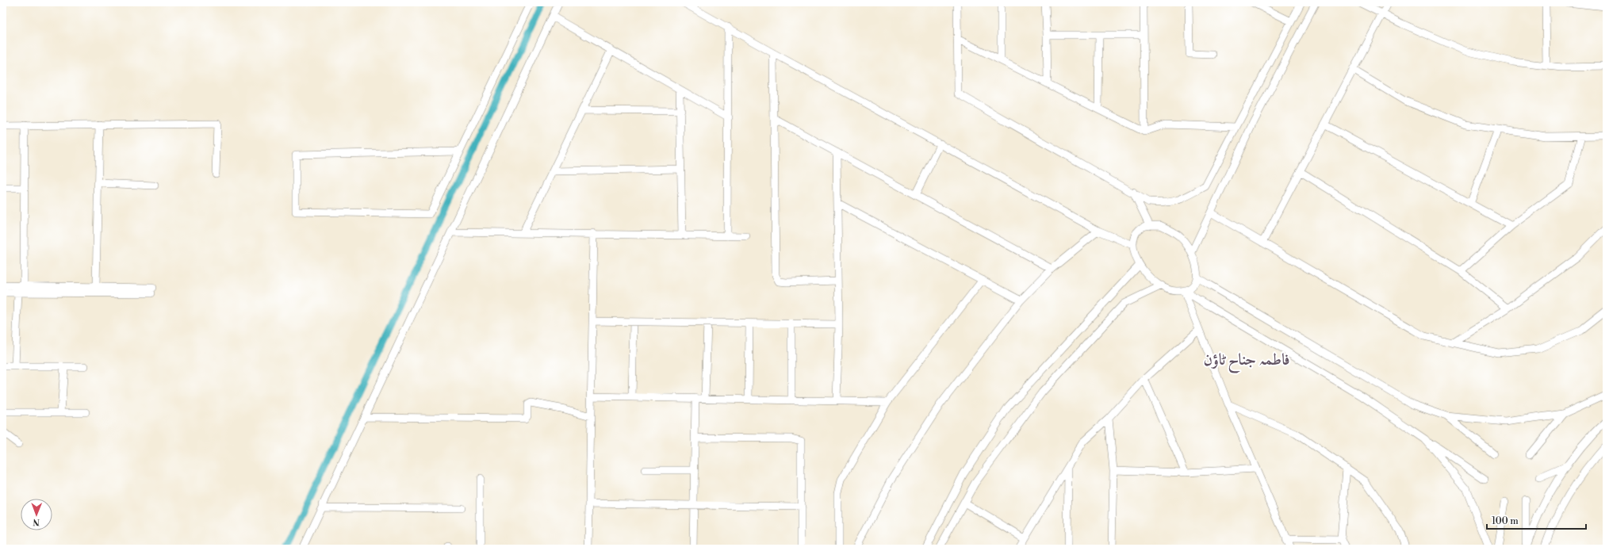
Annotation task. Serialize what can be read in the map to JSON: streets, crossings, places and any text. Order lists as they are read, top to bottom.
{
  "districts": ["فاطمہ جناح ٹاؤن"],
  "scale_bar": "100 m",
  "north": "bottom"
}
